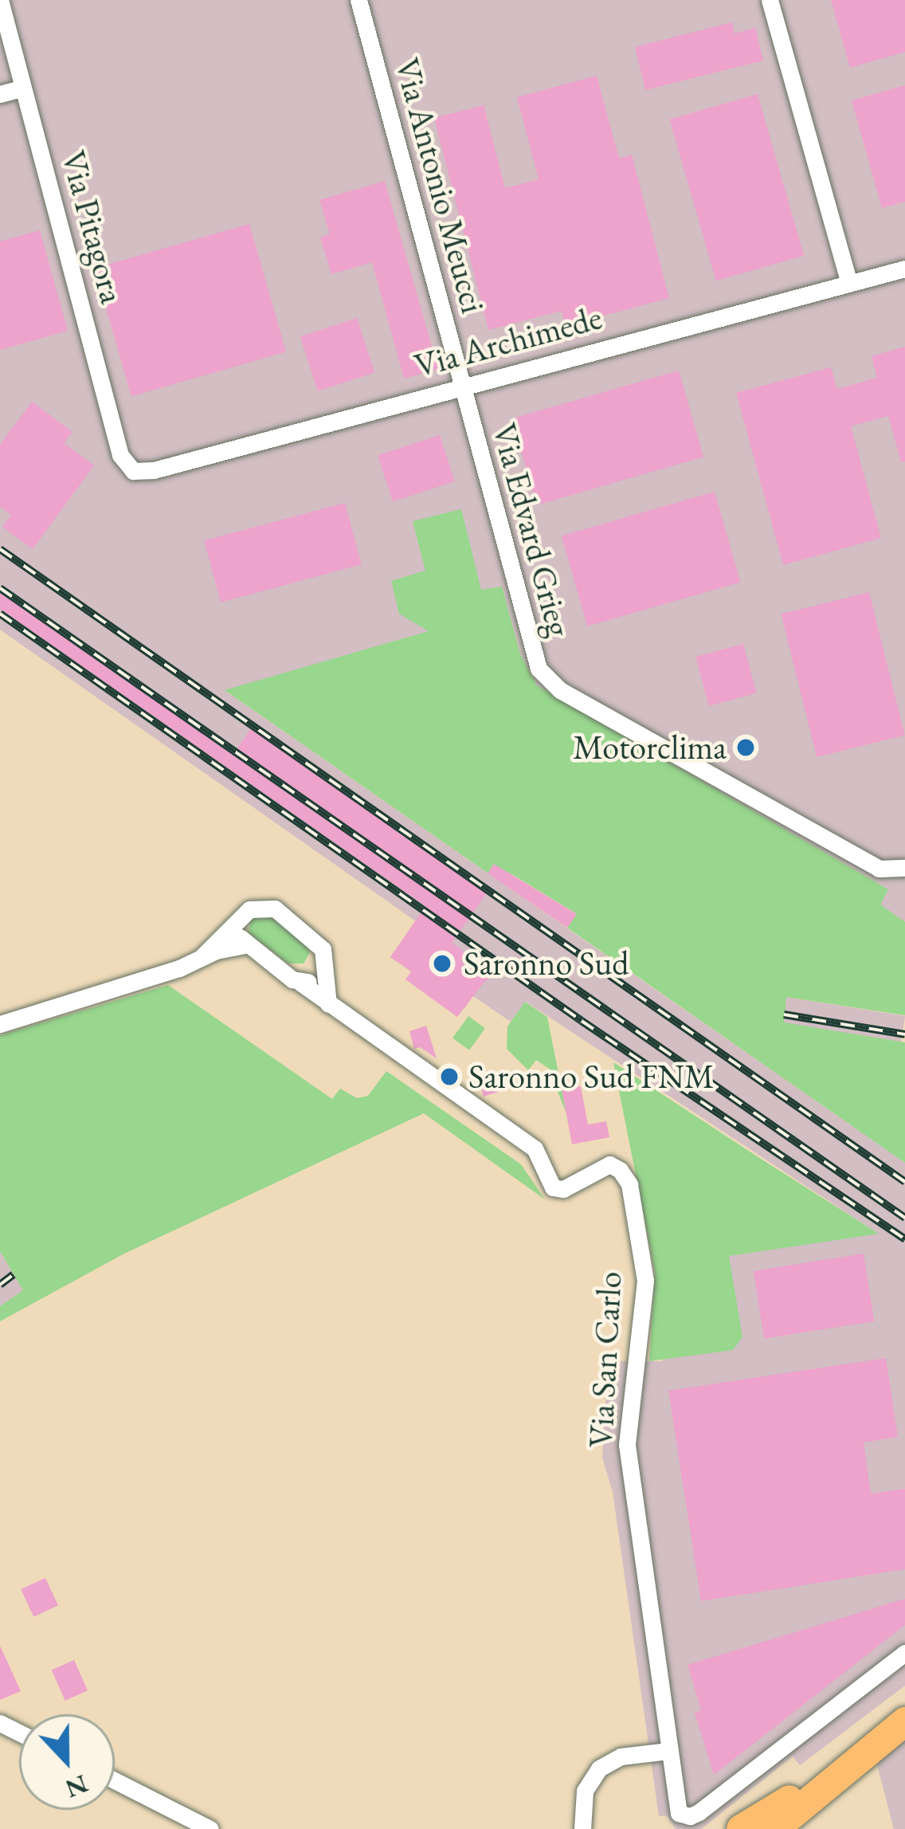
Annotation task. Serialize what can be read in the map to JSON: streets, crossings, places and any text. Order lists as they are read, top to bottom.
{
  "streets": {
    "street": [
      "Via Antonio Meucci",
      "Via Pitagora",
      "Via Archimede",
      "Via Edvard Grieg",
      "Via San Carlo"
    ]
  },
  "crossings": [
    ["Via Antonio Meucci", "Via Archimede"],
    ["Via Antonio Meucci", "Via Edvard Grieg"],
    ["Via Pitagora", "Via Archimede"],
    ["Via Archimede", "Via Edvard Grieg"]
  ],
  "places": ["Motorclima", "Saronno Sud", "Saronno Sud FNM"],
  "north": "bottom"
}
